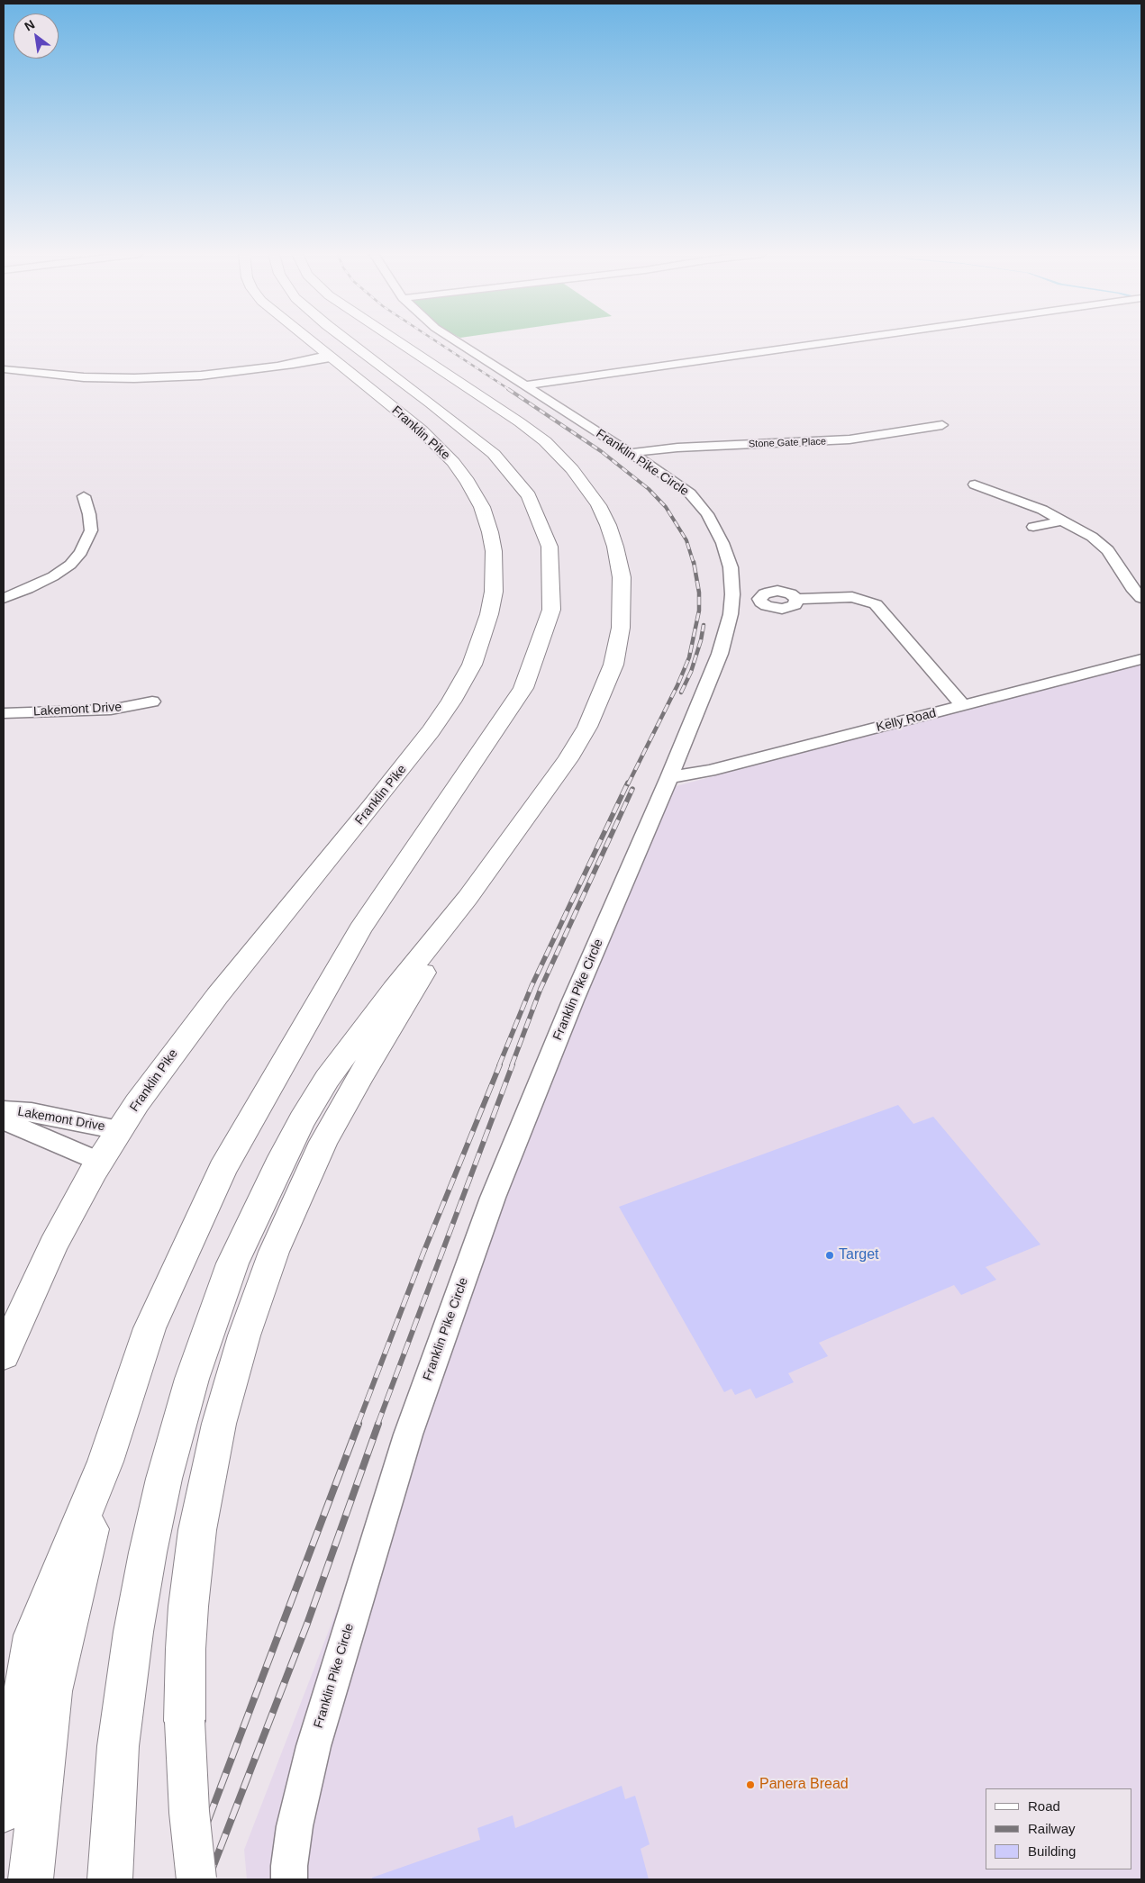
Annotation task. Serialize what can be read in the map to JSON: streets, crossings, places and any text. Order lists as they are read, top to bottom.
{
  "streets": {
    "main road": ["Franklin Pike"],
    "street": [
      "Stone Gate Place",
      "Franklin Pike Circle",
      "Lakemont Drive",
      "Kelly Road"
    ]
  },
  "crossings": [
    ["Franklin Pike", "Lakemont Drive"],
    ["Stone Gate Place", "Franklin Pike Circle"],
    ["Franklin Pike Circle", "Kelly Road"]
  ],
  "places": ["Target", "Panera Bread"],
  "legend": ["Road", "Railway", "Building"],
  "north": "top left"
}
